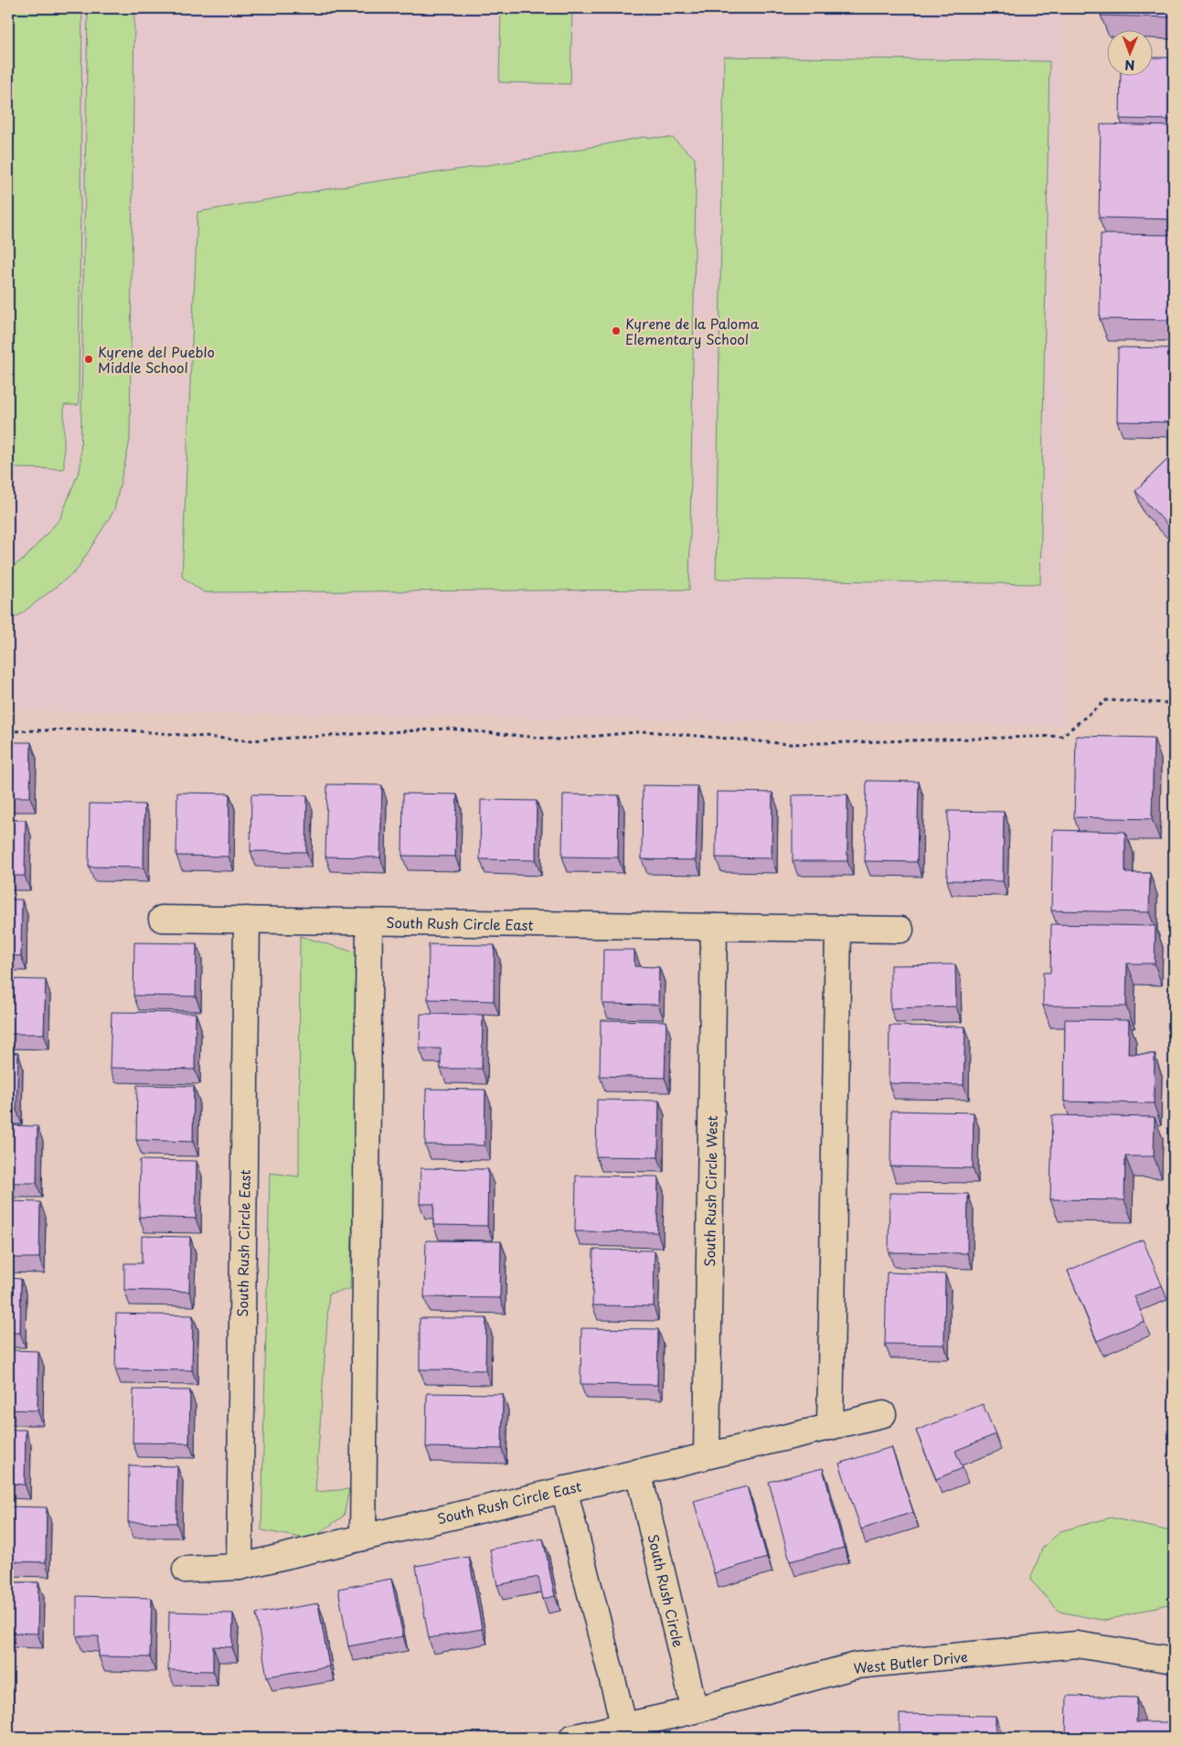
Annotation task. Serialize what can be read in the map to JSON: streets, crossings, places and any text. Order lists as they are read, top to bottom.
{
  "streets": {
    "street": [
      "South Rush Circle East",
      "South Rush Circle West",
      "South Rush Circle",
      "West Butler Drive"
    ]
  },
  "crossings": [
    ["South Rush Circle East", "South Rush Circle West"],
    ["South Rush Circle East", "South Rush Circle"],
    ["South Rush Circle", "West Butler Drive"]
  ],
  "places": ["Kyrene de la Paloma Elementary School", "Kyrene del Pueblo Middle School"],
  "north": "bottom"
}
